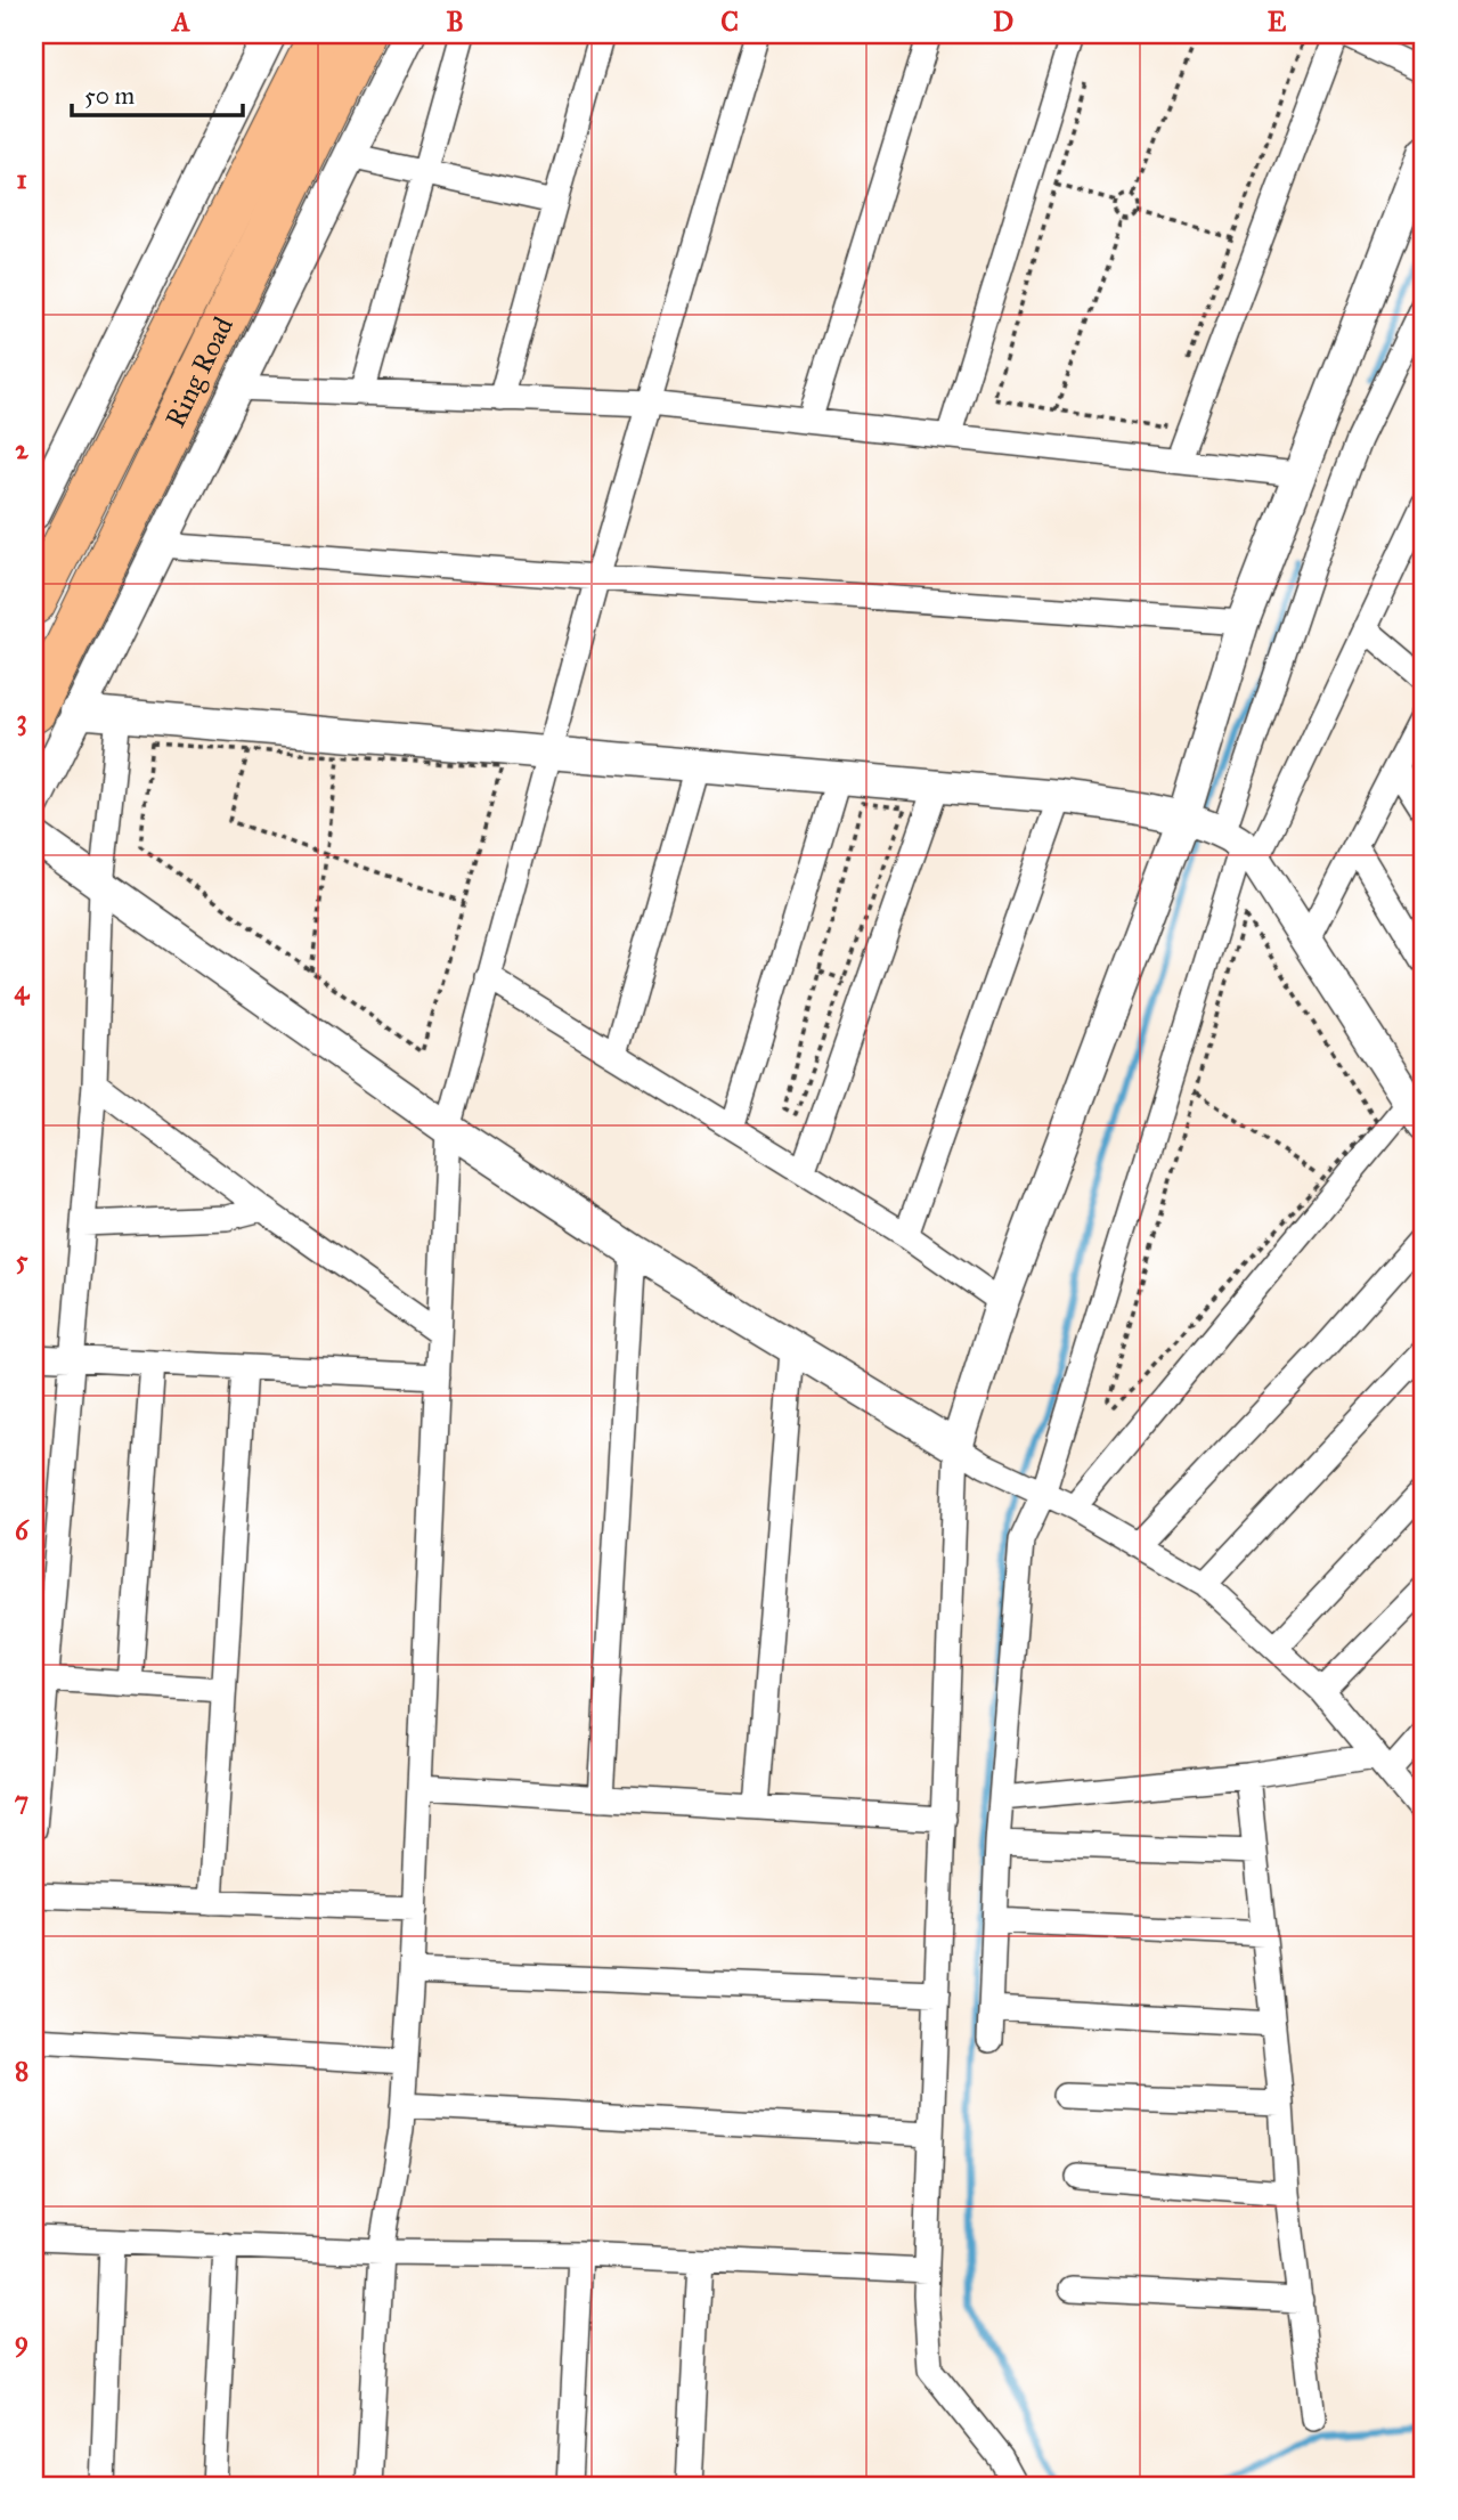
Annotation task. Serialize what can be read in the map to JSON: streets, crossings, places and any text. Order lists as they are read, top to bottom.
{
  "streets": {
    "highway": ["Ring Road"]
  },
  "scale_bar": "50 m",
  "grid": {
    "columns": [
      "A",
      "B",
      "C",
      "D",
      "E"
    ],
    "rows": [
      "1",
      "2",
      "3",
      "4",
      "5",
      "6",
      "7",
      "8",
      "9"
    ]
  }
}
